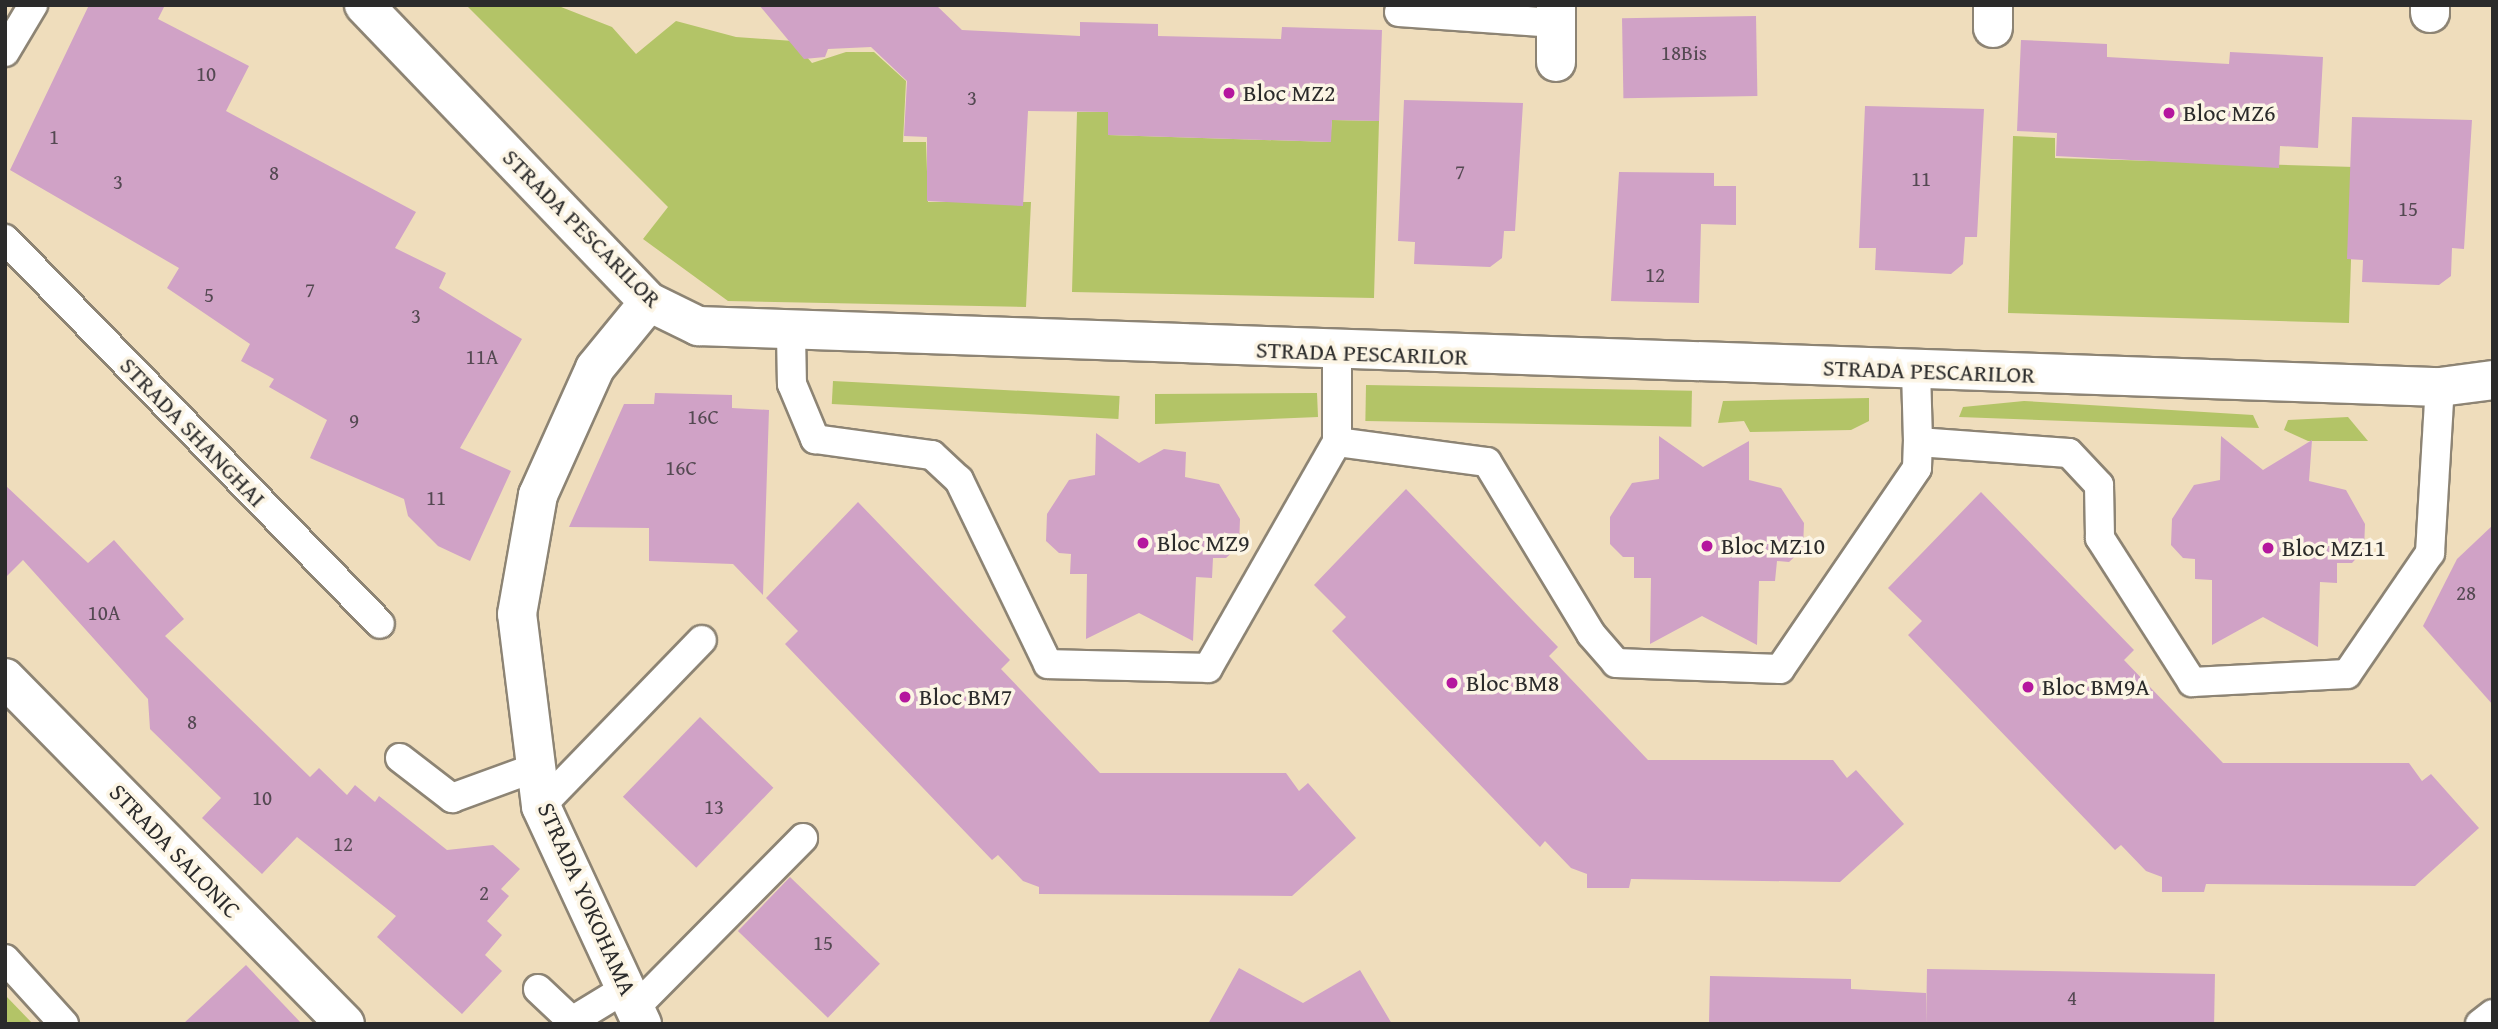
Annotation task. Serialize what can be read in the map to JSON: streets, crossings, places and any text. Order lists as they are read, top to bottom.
{
  "streets": {
    "street": ["STRADA PESCARILOR", "STRADA SALONIC", "STRADA YOKOHAMA"],
    "lane": ["STRADA SHANGHAI"]
  },
  "crossings": [
    ["STRADA PESCARILOR", "STRADA YOKOHAMA"]
  ],
  "places": [
    "Bloc MZ2",
    "Bloc MZ6",
    "Bloc MZ9",
    "Bloc MZ10",
    "Bloc MZ11",
    "Bloc BM8",
    "Bloc BM9A",
    "Bloc BM7"
  ],
  "house_numbers": [
    "18Bis",
    "10",
    "3",
    "1",
    "7",
    "8",
    "11",
    "3",
    "15",
    "12",
    "7",
    "5",
    "3",
    "11A",
    "16C",
    "9",
    "16C",
    "11",
    "28",
    "10A",
    "8",
    "10",
    "13",
    "12",
    "2",
    "15",
    "4"
  ]
}
